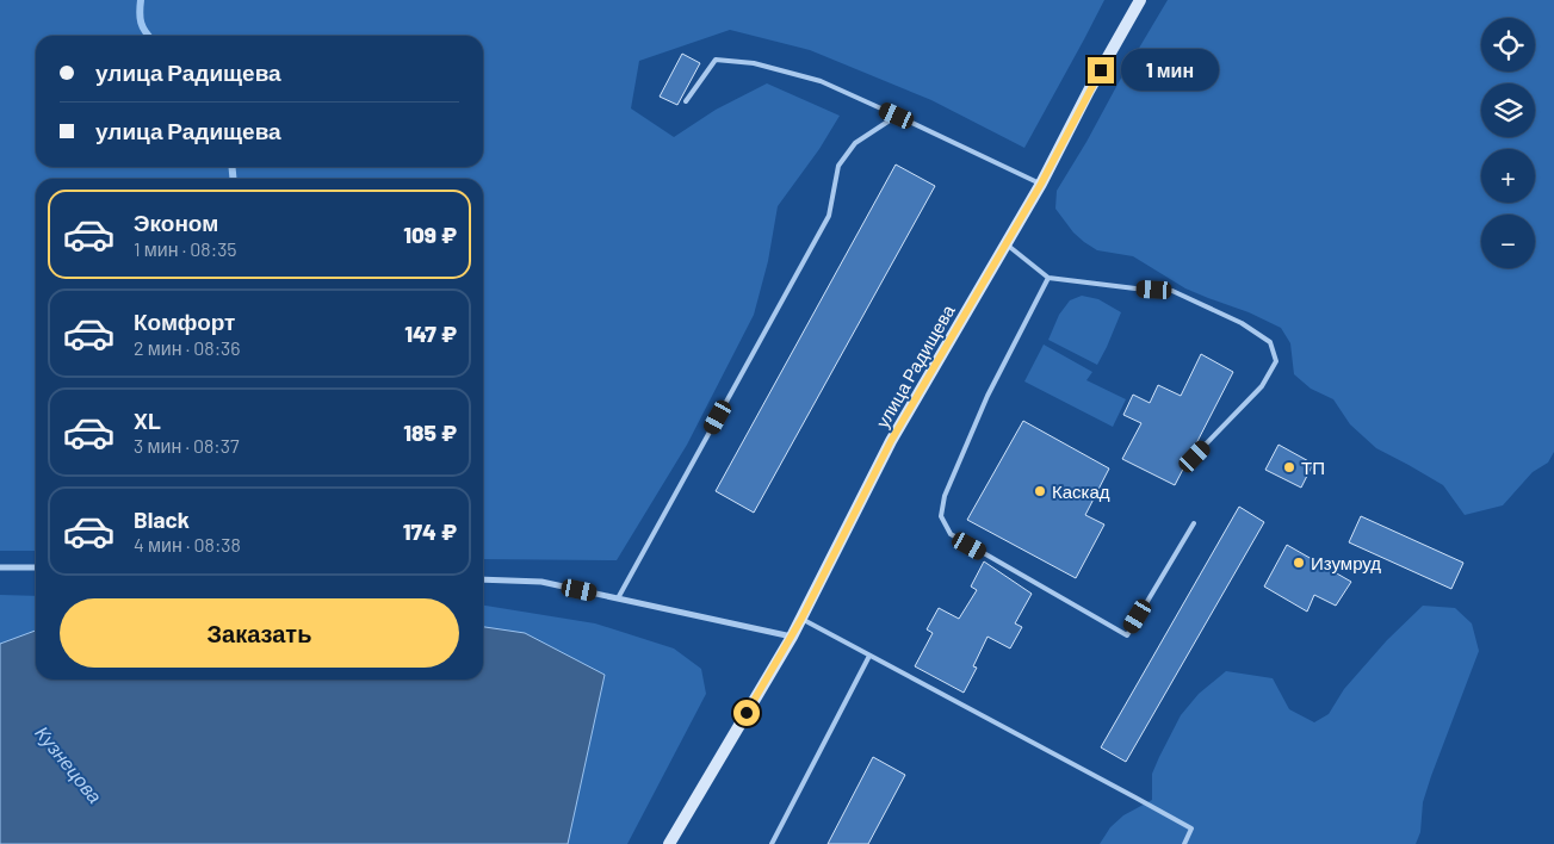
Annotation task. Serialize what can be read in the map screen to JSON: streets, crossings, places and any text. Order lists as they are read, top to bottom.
{
  "streets": {
    "street": ["улица Радищева"]
  },
  "water": ["Кузнецова"],
  "places": ["ТП", "Каскад", "Изумруд"],
  "page": {
    "map_buttons": ["+", "−"],
    "banner": ["улица Радищева", "улица Радищева"],
    "bubble": "1 мин",
    "list": [
      {
        "name": "Эконом",
        "note": "1 мин · 08:35",
        "value": "109 ₽"
      },
      {
        "name": "Комфорт",
        "note": "2 мин · 08:36",
        "value": "147 ₽"
      },
      {
        "name": "XL",
        "note": "3 мин · 08:37",
        "value": "185 ₽"
      },
      {
        "name": "Black",
        "note": "4 мин · 08:38",
        "value": "174 ₽"
      }
    ],
    "buttons": "Заказать"
  }
}
